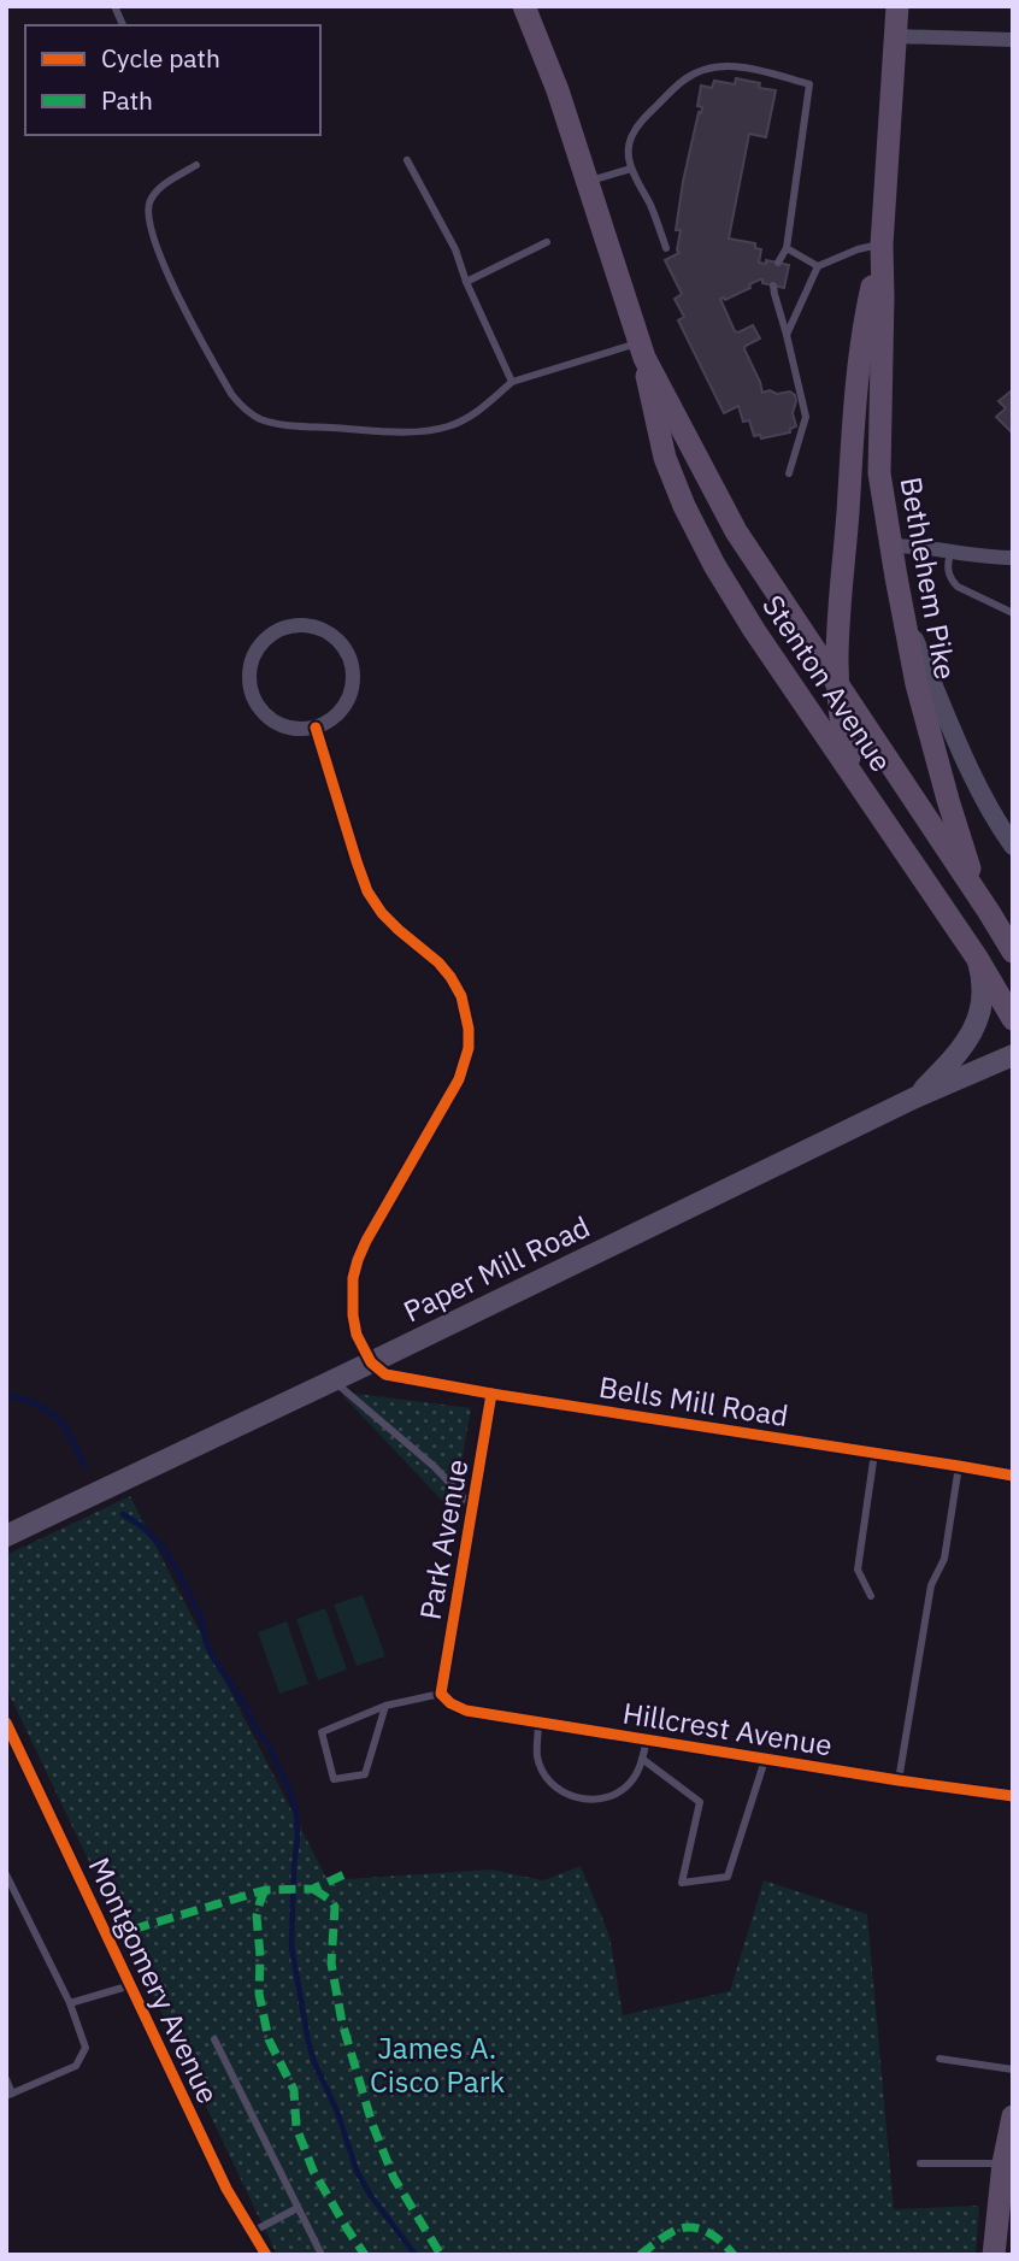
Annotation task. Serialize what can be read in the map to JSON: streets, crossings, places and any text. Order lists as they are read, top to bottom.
{
  "streets": {
    "main road": ["Bethlehem Pike", "Stenton Avenue", "Paper Mill Road"],
    "street": [
      "Bells Mill Road",
      "Park Avenue",
      "Hillcrest Avenue",
      "Montgomery Avenue"
    ]
  },
  "crossings": [
    ["Bethlehem Pike", "Stenton Avenue"],
    ["Paper Mill Road", "Bells Mill Road"],
    ["Bells Mill Road", "Park Avenue"],
    ["Park Avenue", "Hillcrest Avenue"]
  ],
  "parks": ["James A. Cisco Park"],
  "legend": ["Cycle path", "Path"]
}
